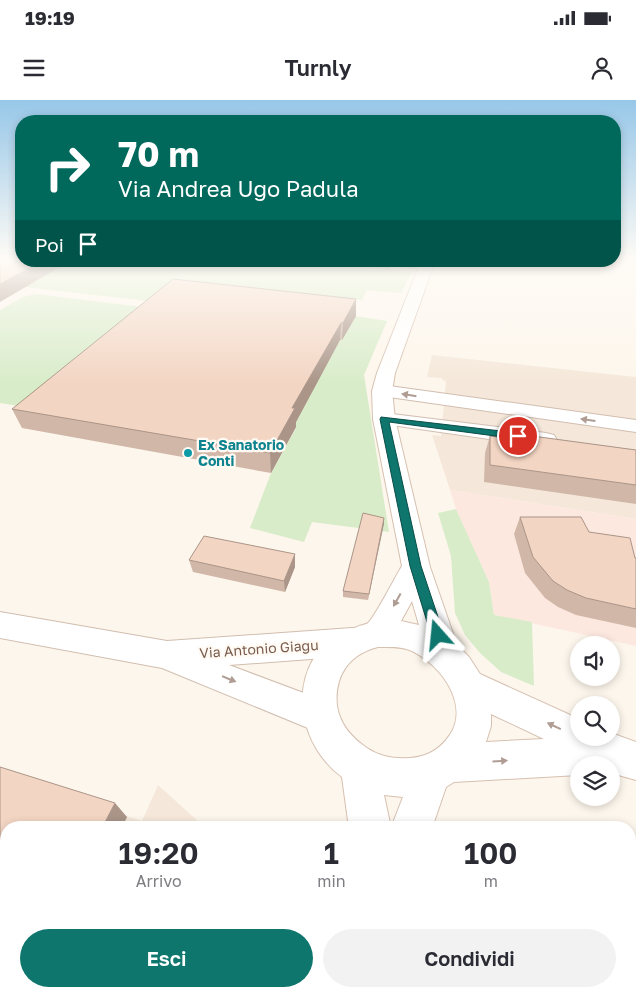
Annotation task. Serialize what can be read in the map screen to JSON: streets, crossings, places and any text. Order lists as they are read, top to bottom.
{
  "streets": {
    "main road": ["Via Antonio Giagu"]
  },
  "places": ["Ex Sanatorio Conti"],
  "page": {
    "status": "19:19",
    "header": "Turnly",
    "turn": ["70 m", "Via Andrea Ugo Padula"],
    "then": "Poi",
    "eta": [
      "19:20",
      "Arrivo",
      "1",
      "min",
      "100",
      "m"
    ],
    "buttons": ["Esci", "Condividi"]
  }
}
